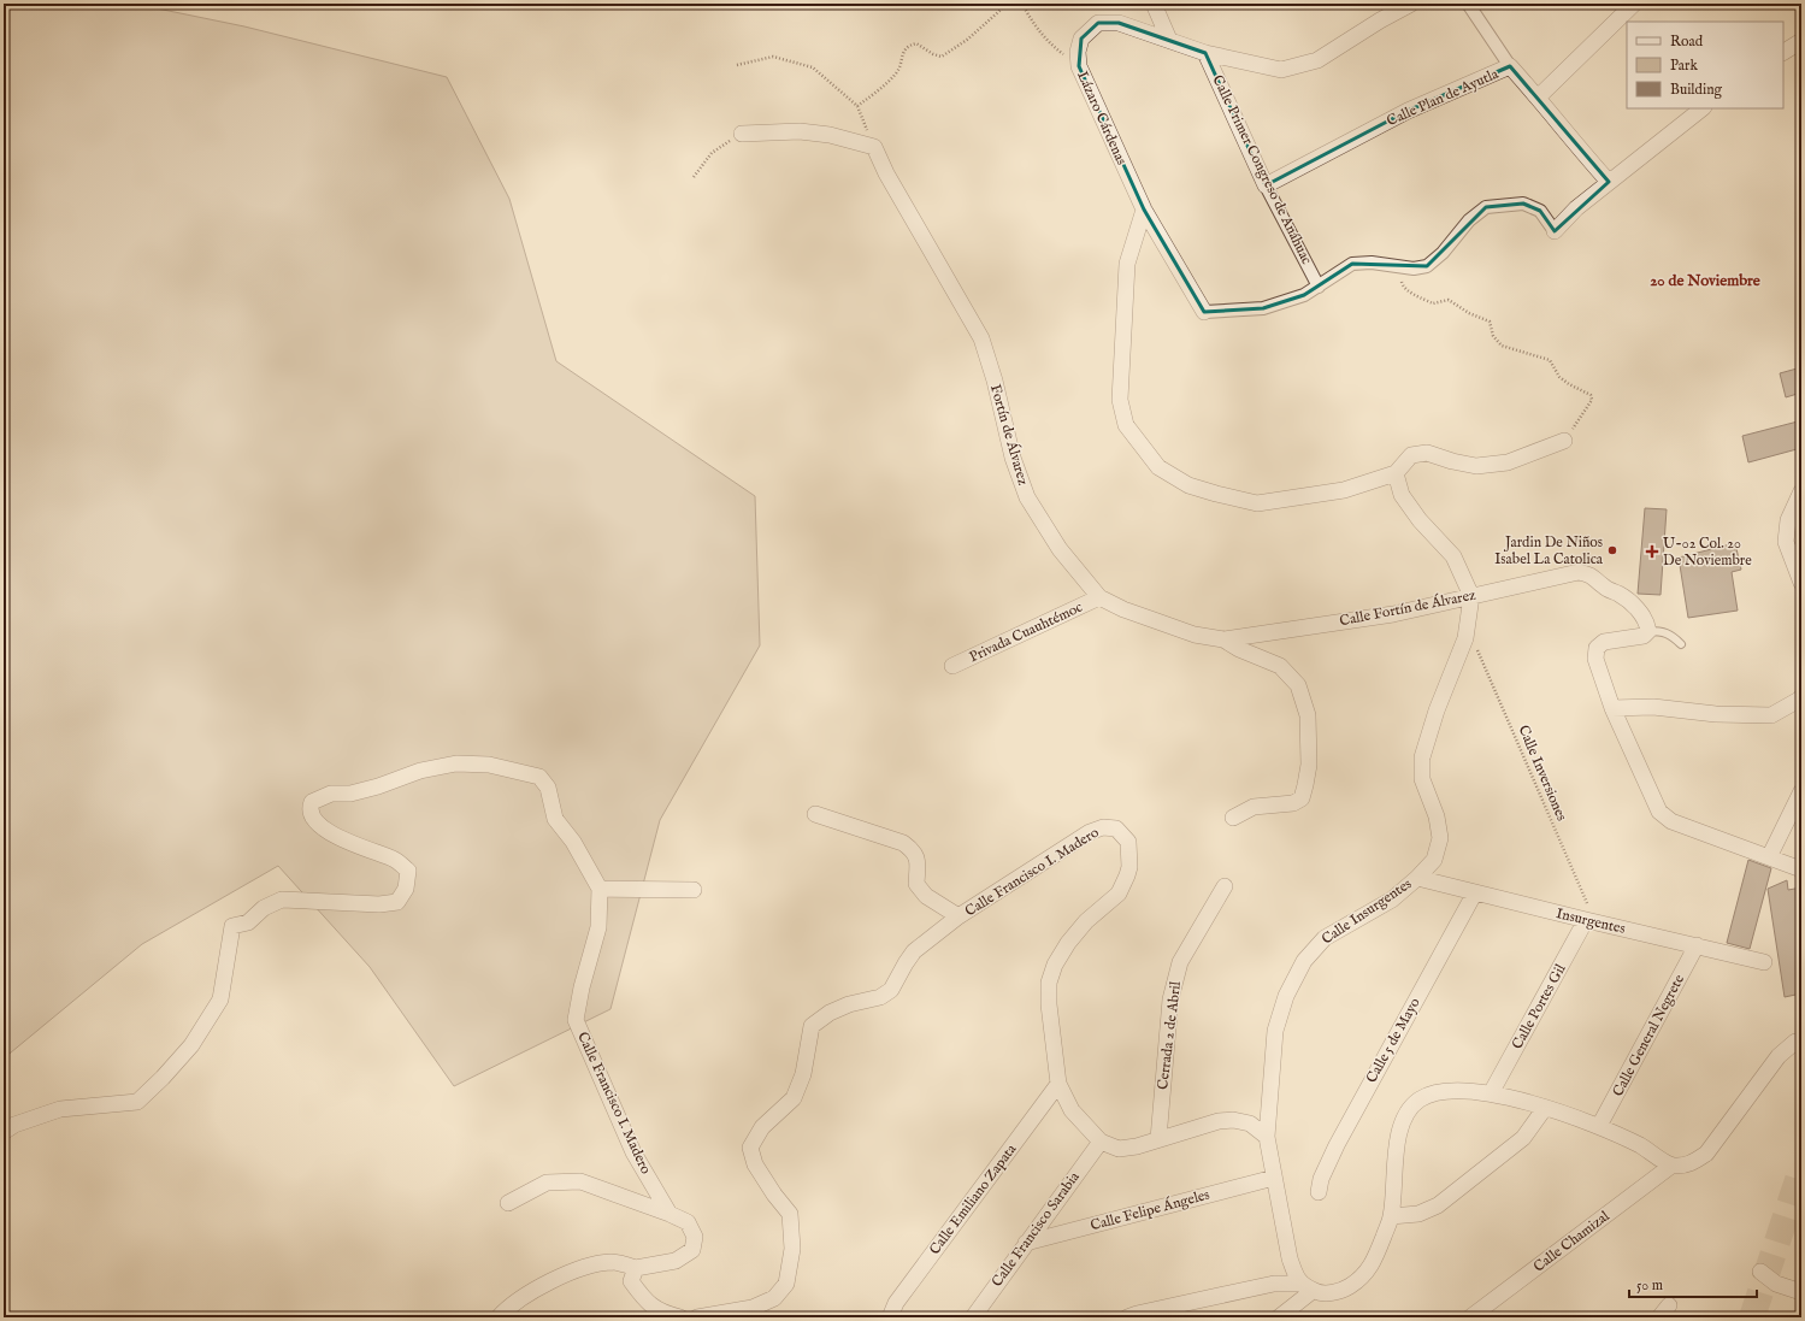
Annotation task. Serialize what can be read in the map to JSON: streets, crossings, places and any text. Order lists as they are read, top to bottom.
{
  "streets": {
    "street": [
      "Calle Plan de Ayutla",
      "Lázaro Cárdenas",
      "Calle Primer Congreso de Anáhuac",
      "Fortín de Álvarez",
      "Calle Fortín de Álvarez",
      "Privada Cuauhtémoc",
      "Calle Francisco I. Madero",
      "Calle Insurgentes",
      "Insurgentes",
      "Calle Portes Gil",
      "Cerrada 2 de Abril",
      "Calle General Negrete",
      "Calle 5 de Mayo",
      "Calle Emiliano Zapata",
      "Calle Felipe Ángeles",
      "Calle Francisco Sarabia",
      "Calle Chamizal"
    ],
    "path": ["Calle Inversiones"]
  },
  "crossings": [
    ["Calle Plan de Ayutla", "Calle Primer Congreso de Anáhuac"],
    ["Lázaro Cárdenas", "Calle Primer Congreso de Anáhuac"],
    ["Fortín de Álvarez", "Calle Fortín de Álvarez"],
    ["Fortín de Álvarez", "Privada Cuauhtémoc"],
    ["Calle Fortín de Álvarez", "Calle Insurgentes"],
    ["Calle Inversiones", "Calle Insurgentes"],
    ["Calle Inversiones", "Insurgentes"],
    ["Calle Inversiones", "Calle Portes Gil"],
    ["Calle Francisco I. Madero", "Calle Emiliano Zapata"],
    ["Calle Francisco I. Madero", "Calle Francisco Sarabia"],
    ["Calle Insurgentes", "Insurgentes"],
    ["Calle Insurgentes", "Calle Felipe Ángeles"],
    ["Insurgentes", "Calle Portes Gil"],
    ["Insurgentes", "Calle General Negrete"],
    ["Insurgentes", "Calle 5 de Mayo"],
    ["Calle Felipe Ángeles", "Calle Francisco Sarabia"]
  ],
  "districts": ["20 de Noviembre"],
  "places": {
    "other": ["Jardin De Niños Isabel La Catolica"],
    "health": ["U-02 Col. 20 De Noviembre"]
  },
  "legend": ["Road", "Park", "Building"],
  "scale_bar": "50 m"
}
